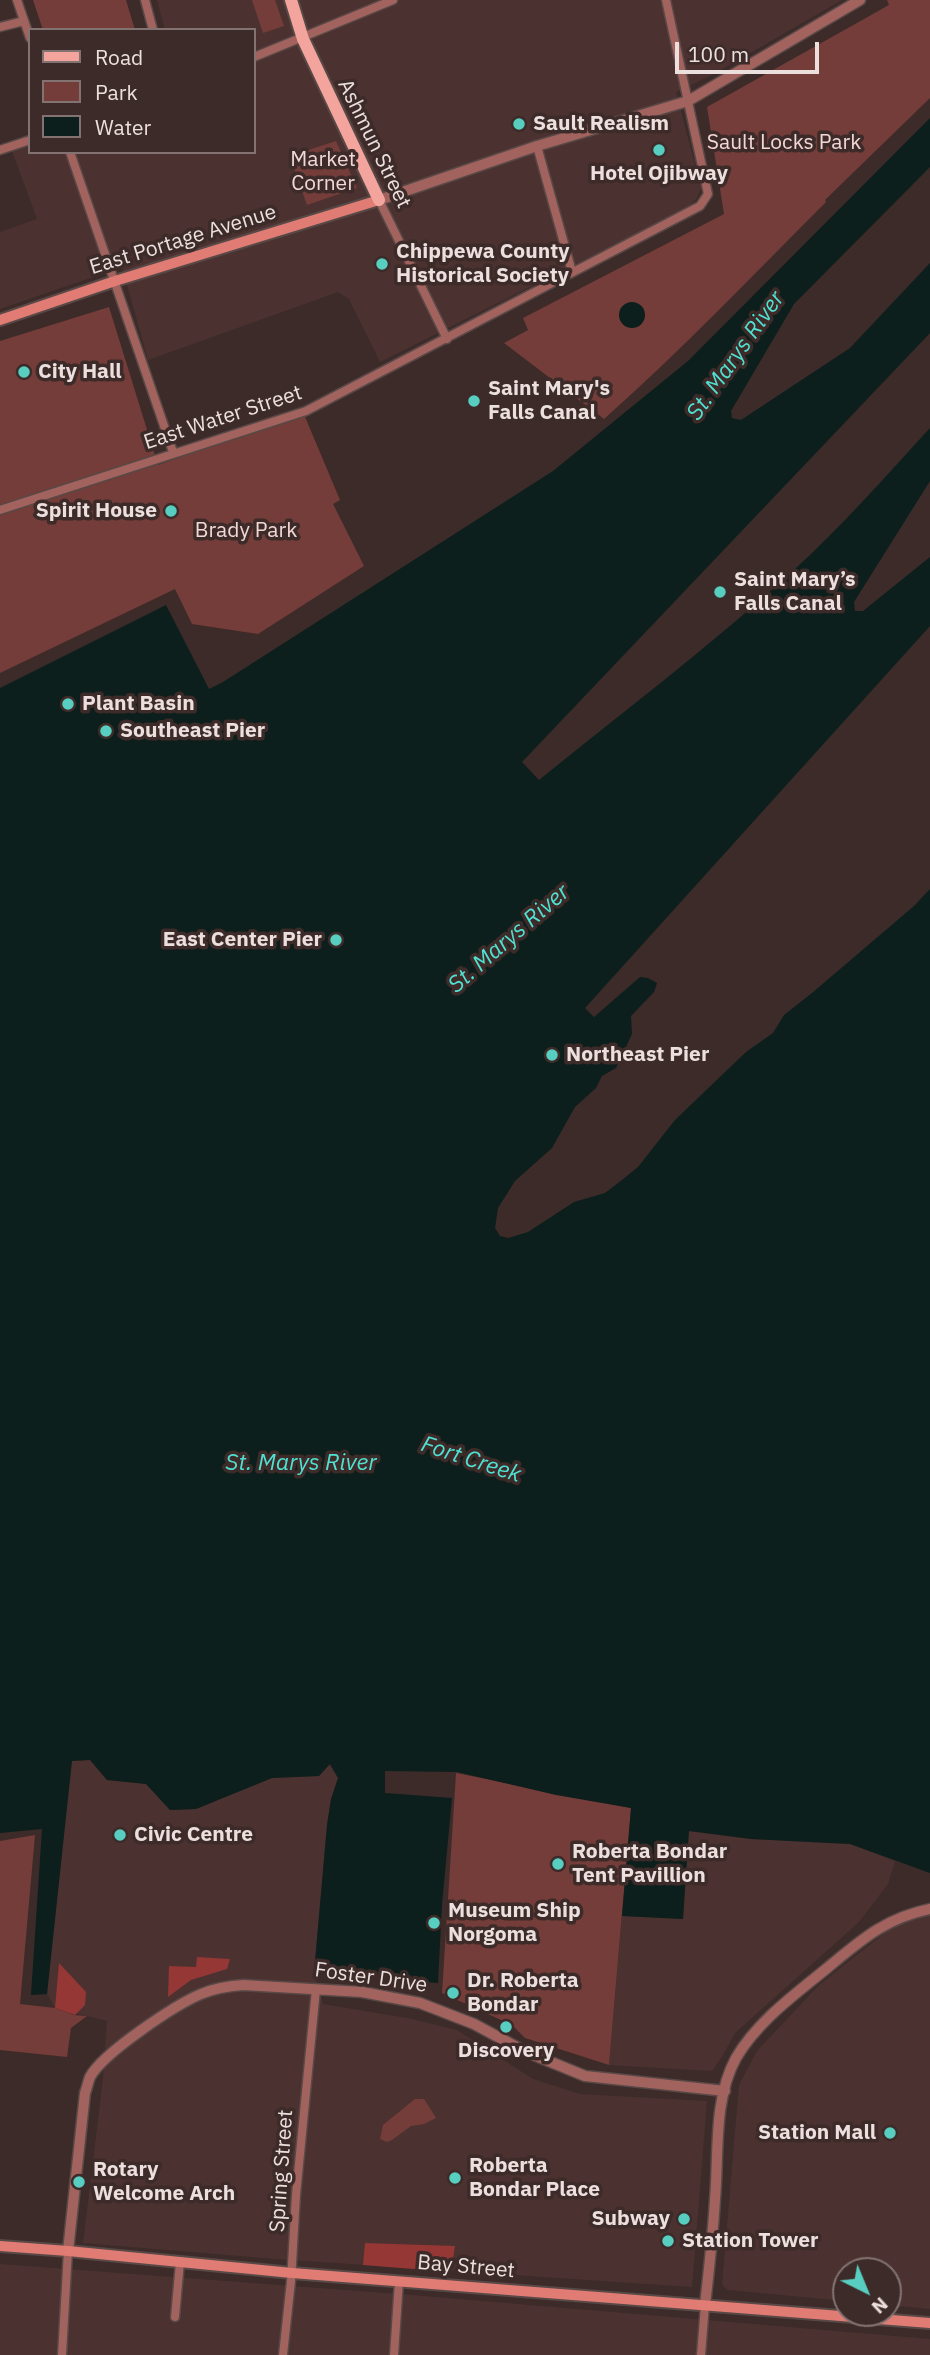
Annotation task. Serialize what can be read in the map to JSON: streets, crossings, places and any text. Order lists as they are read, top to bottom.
{
  "streets": {
    "main road": ["Ashmun Street", "East Portage Avenue", "Bay Street"],
    "street": ["East Water Street", "Foster Drive", "Spring Street"]
  },
  "crossings": [
    ["Ashmun Street", "East Portage Avenue"],
    ["Ashmun Street", "East Water Street"],
    ["Foster Drive", "Spring Street"],
    ["Foster Drive", "Bay Street"],
    ["Spring Street", "Bay Street"]
  ],
  "water": ["St. Marys River", "Fort Creek"],
  "parks": ["Sault Locks Park", "Market Corner", "Brady Park"],
  "places": [
    "Sault Realism",
    "Hotel Ojibway",
    "Chippewa County Historical Society",
    "City Hall",
    "Saint Mary's Falls Canal",
    "Spirit House",
    "Saint Mary’s Falls Canal",
    "Plant Basin",
    "Southeast Pier",
    "East Center Pier",
    "Northeast Pier",
    "Civic Centre",
    "Roberta Bondar Tent Pavillion",
    "Museum Ship Norgoma",
    "Dr. Roberta Bondar",
    "Discovery",
    "Station Mall",
    "Roberta Bondar Place",
    "Rotary Welcome Arch",
    "Subway",
    "Station Tower"
  ],
  "legend": ["Road", "Park", "Water"],
  "scale_bar": "100 m",
  "north": "bottom right"
}
